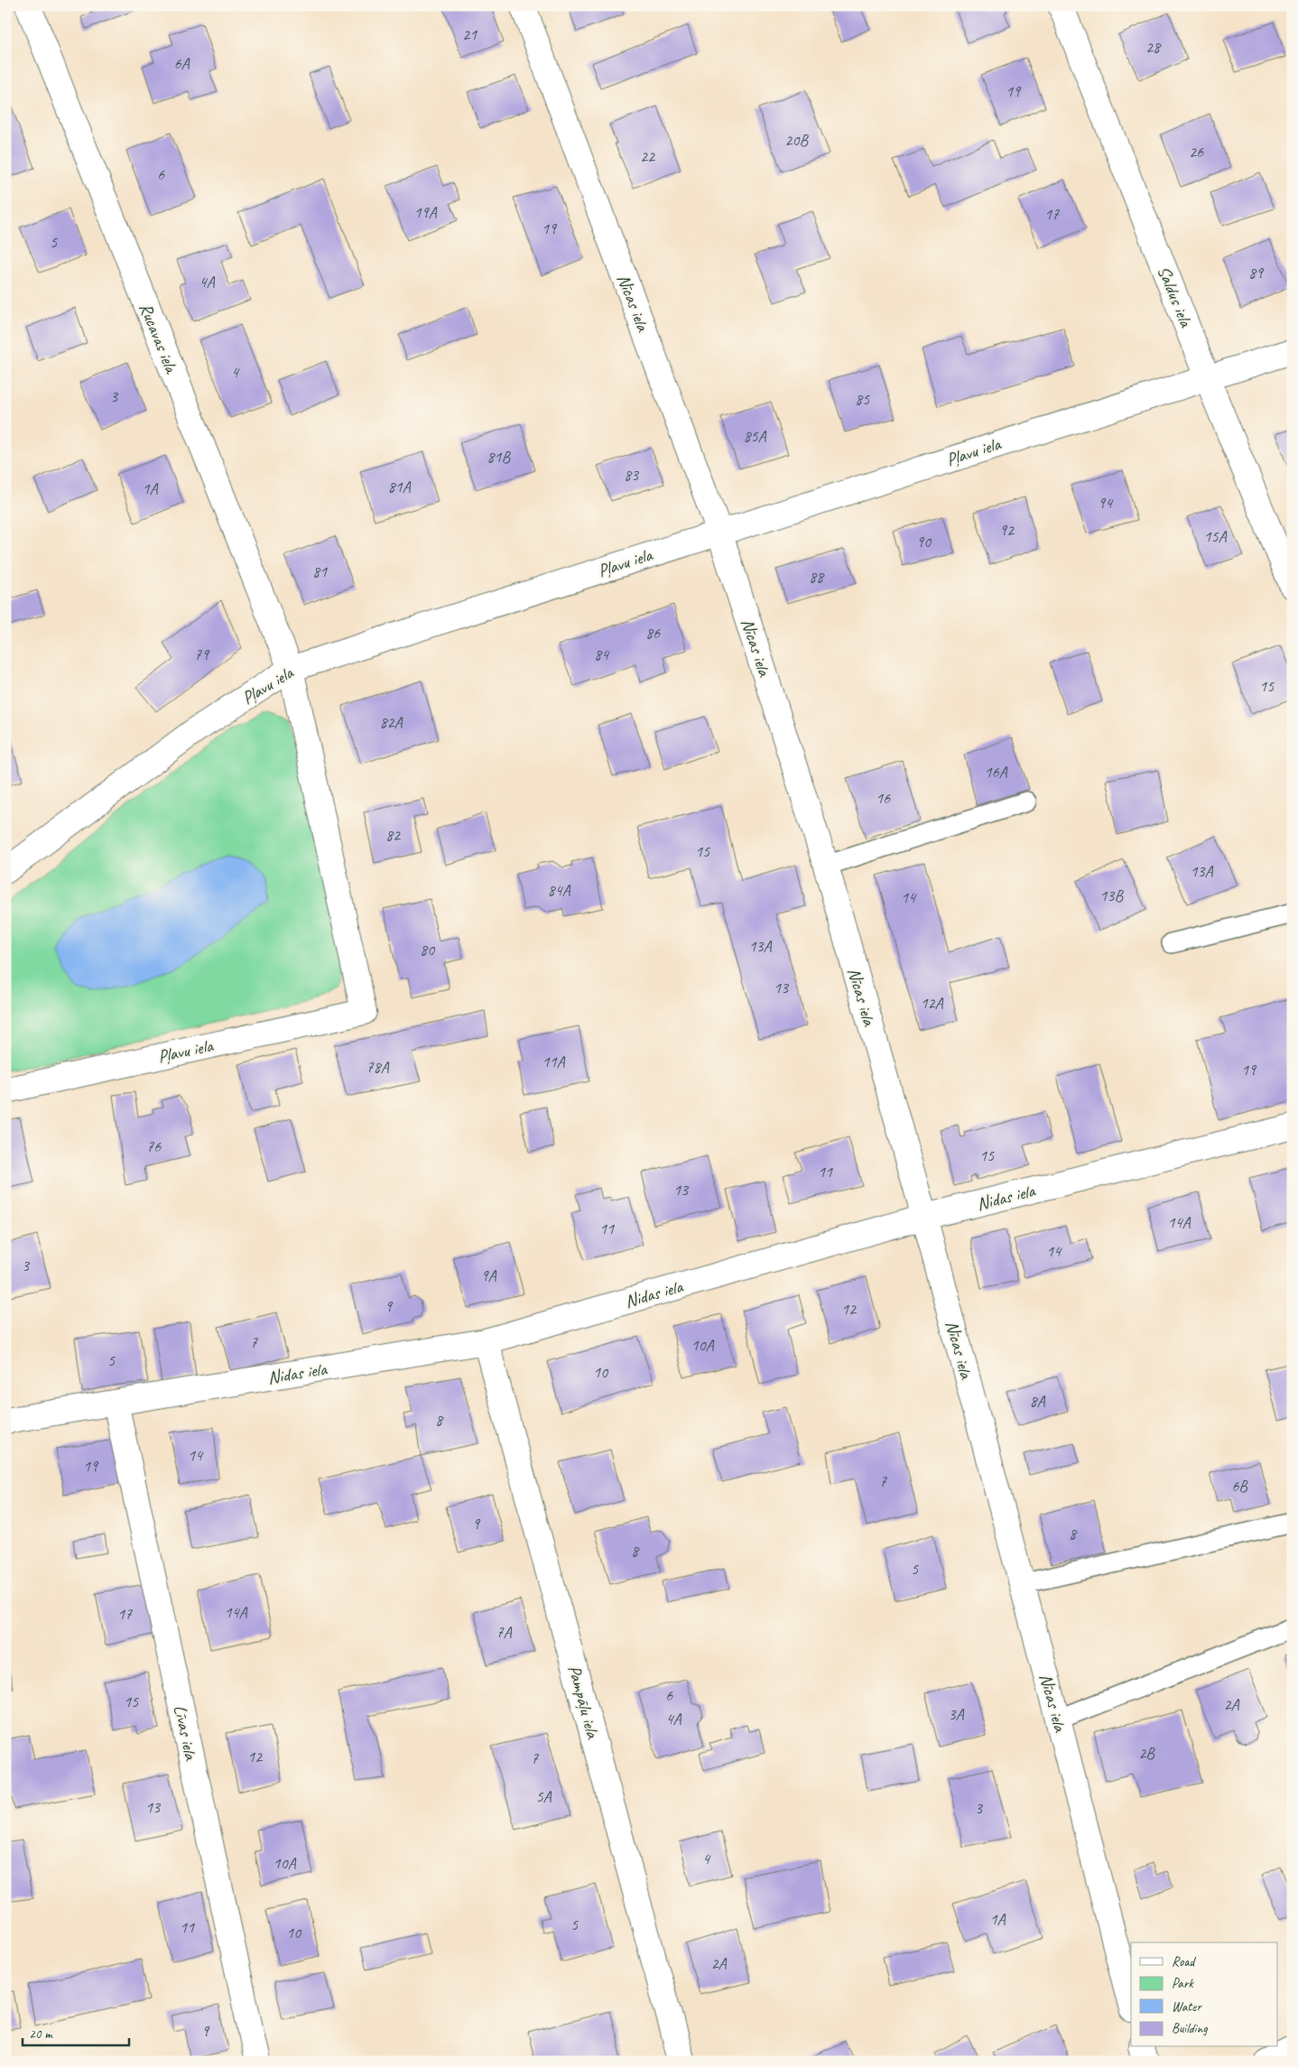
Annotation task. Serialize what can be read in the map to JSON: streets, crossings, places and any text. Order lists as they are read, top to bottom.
{
  "streets": {
    "street": [
      "Saldus iela",
      "Nīcas iela",
      "Rucavas iela",
      "Pļavu iela",
      "Nidas iela",
      "Pampāļu iela",
      "Līvas iela"
    ]
  },
  "crossings": [
    ["Saldus iela", "Pļavu iela"],
    ["Nīcas iela", "Pļavu iela"],
    ["Nīcas iela", "Nidas iela"],
    ["Rucavas iela", "Pļavu iela"],
    ["Nidas iela", "Pampāļu iela"],
    ["Nidas iela", "Līvas iela"]
  ],
  "house_numbers": [
    "21",
    "28",
    "6A",
    "19",
    "20B",
    "26",
    "22",
    "6",
    "19A",
    "17",
    "19",
    "5",
    "89",
    "4A",
    "4",
    "3",
    "85",
    "85A",
    "81B",
    "83",
    "81A",
    "1A",
    "94",
    "92",
    "15A",
    "90",
    "81",
    "88",
    "86",
    "79",
    "84",
    "15",
    "82A",
    "16A",
    "16",
    "82",
    "15",
    "13A",
    "84A",
    "13B",
    "14",
    "13A",
    "80",
    "13",
    "12A",
    "11A",
    "78A",
    "19",
    "76",
    "15",
    "11",
    "13",
    "14A",
    "11",
    "14",
    "3",
    "9A",
    "9",
    "12",
    "7",
    "10A",
    "5",
    "10",
    "8A",
    "8",
    "14",
    "19",
    "7",
    "6B",
    "9",
    "8",
    "8",
    "5",
    "14A",
    "17",
    "7A",
    "6",
    "15",
    "2A",
    "3A",
    "4A",
    "2B",
    "12",
    "7",
    "5A",
    "13",
    "3",
    "4",
    "10A",
    "1A",
    "5",
    "11",
    "10",
    "2A",
    "9"
  ],
  "legend": [
    "Road",
    "Park",
    "Water",
    "Building"
  ],
  "scale_bar": "20 m"
}
